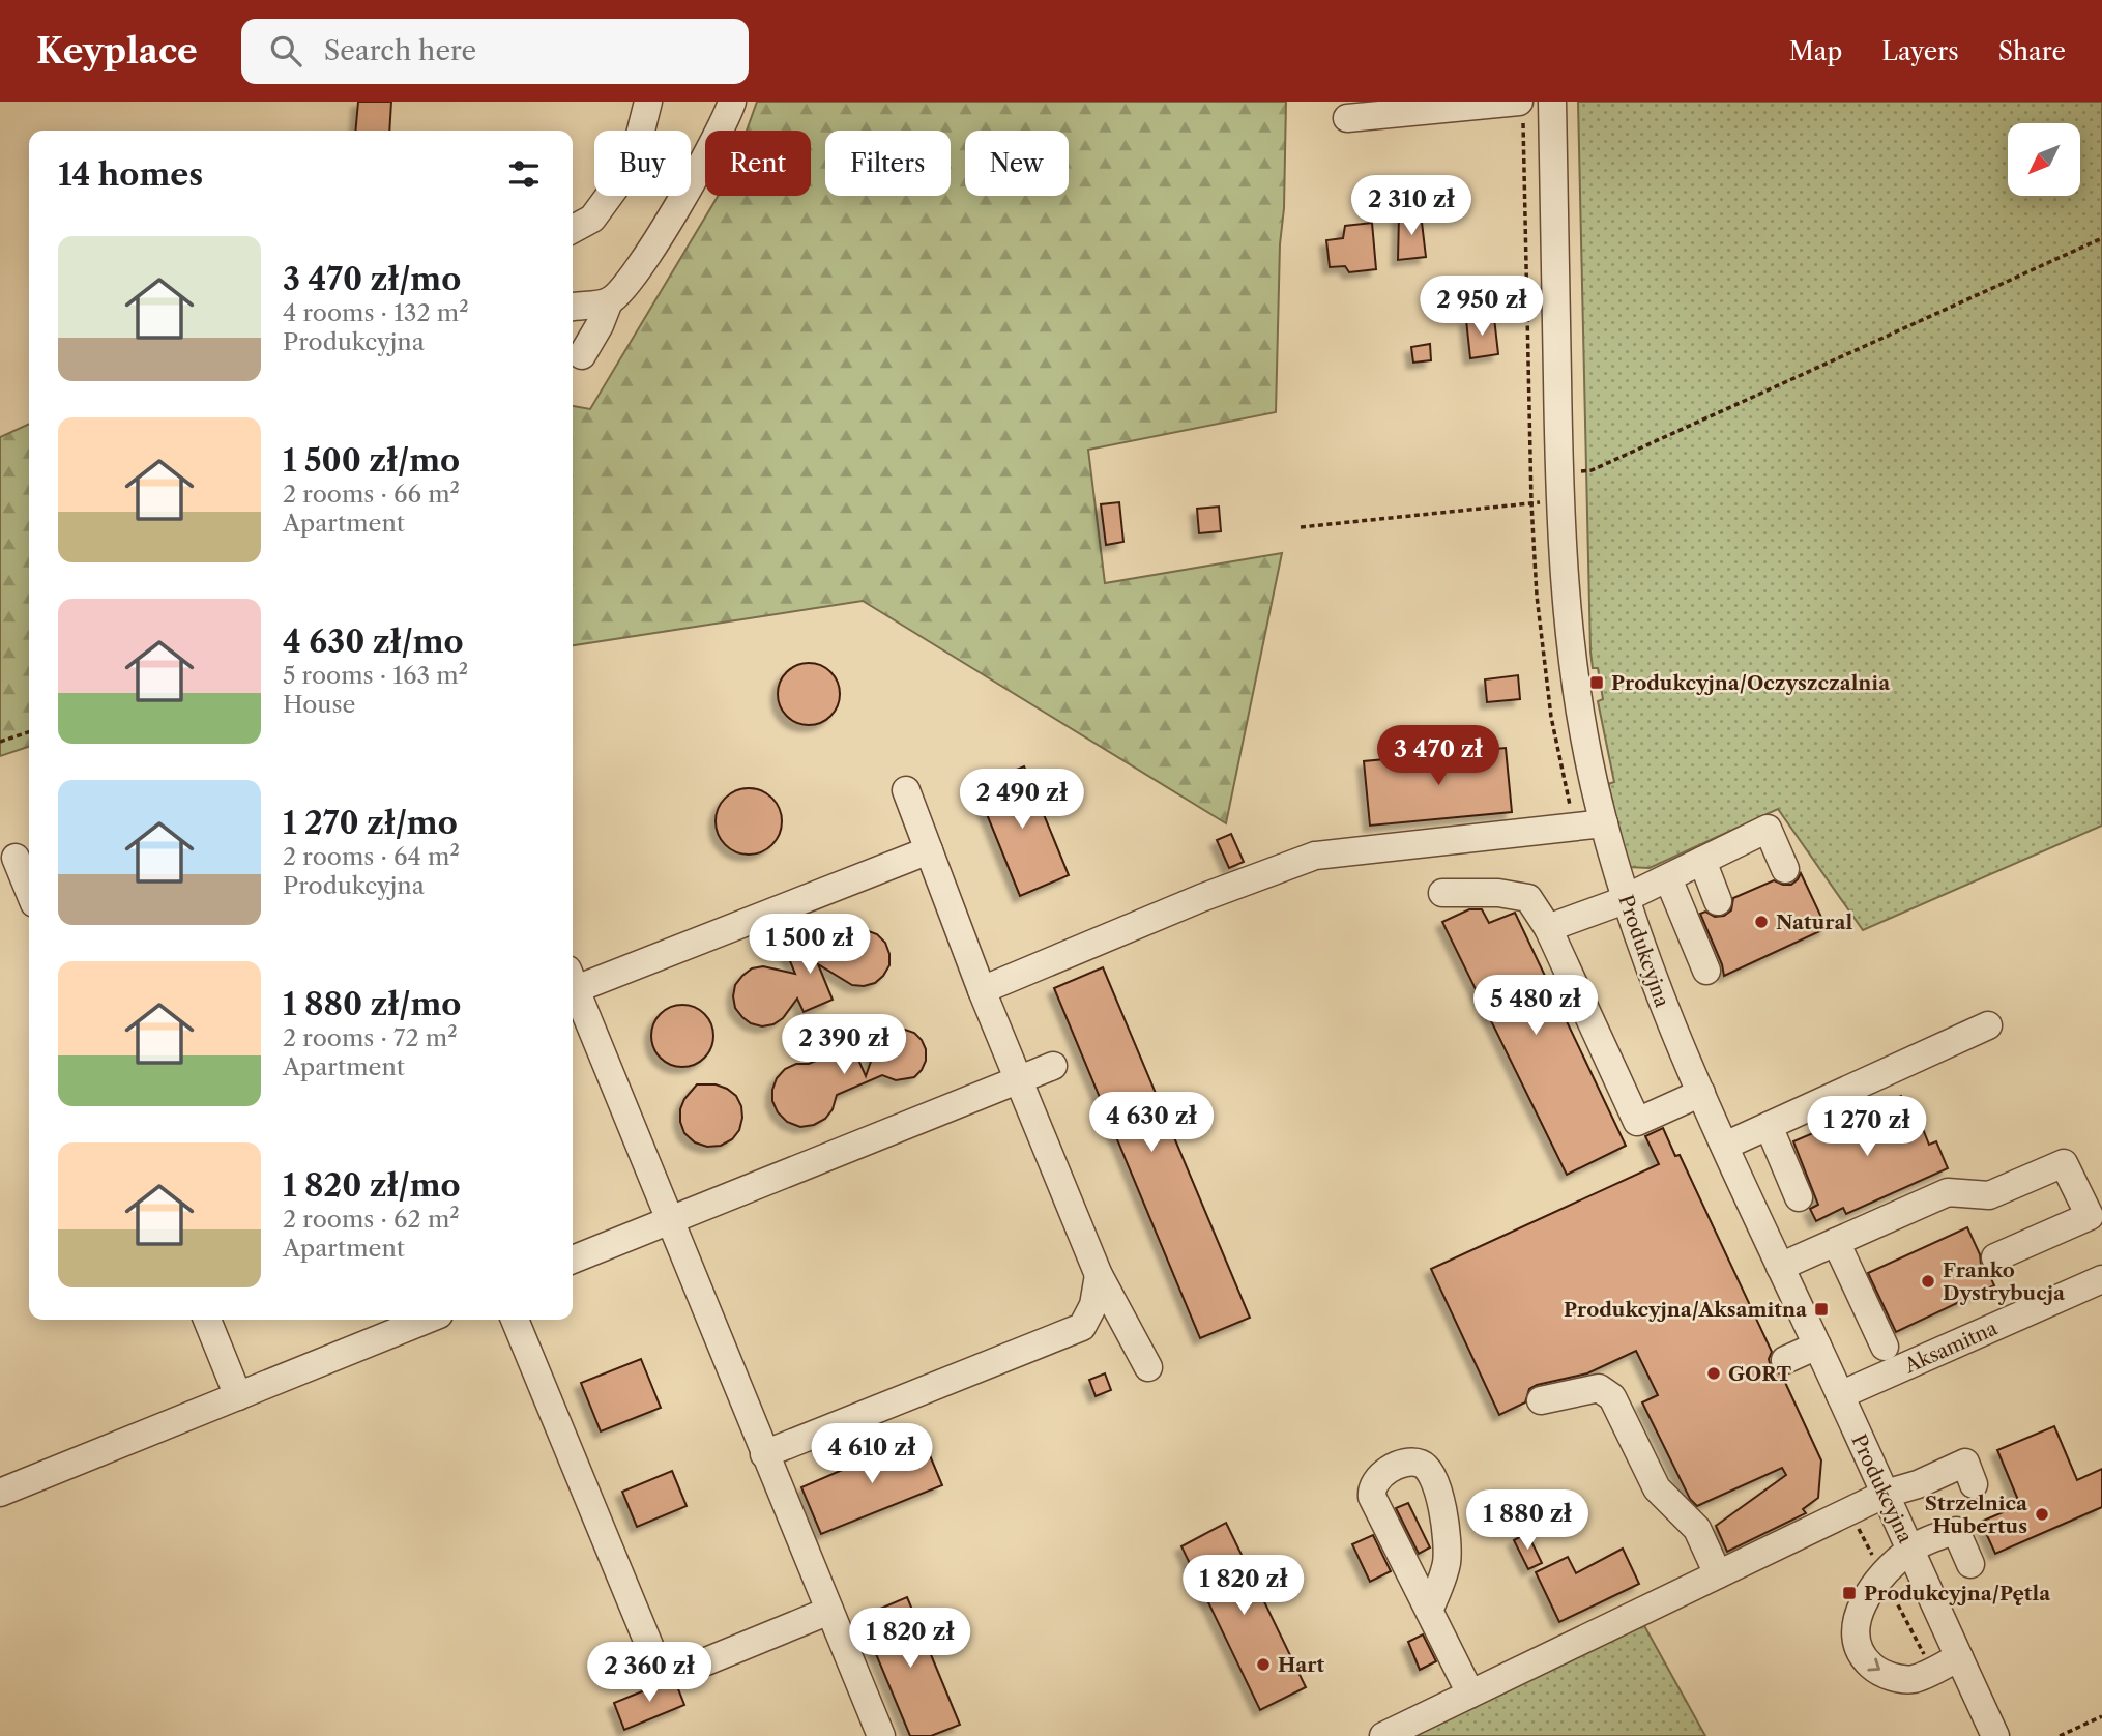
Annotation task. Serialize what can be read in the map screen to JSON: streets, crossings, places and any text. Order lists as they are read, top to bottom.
{
  "streets": {
    "street": ["Produkcyjna", "Aksamitna"]
  },
  "crossings": [
    ["Produkcyjna", "Aksamitna"]
  ],
  "places": {
    "transit": ["Produkcyjna/Oczyszczalnia", "Produkcyjna/Aksamitna", "Produkcyjna/Pętla"],
    "other": [
      "Natural",
      "Franko Dystrybucja",
      "GORT",
      "Strzelnica Hubertus",
      "Hart"
    ]
  },
  "north": "bottom left",
  "page": {
    "header": "Keyplace",
    "search": "Search here",
    "nav": ["Map", "Layers", "Share"],
    "chip": [
      "Buy",
      "Rent",
      "Filters",
      "New"
    ],
    "heading": "14 homes",
    "price": [
      "2 310 zł",
      "2 950 zł",
      "3 470 zł",
      "2 490 zł",
      "1 500 zł",
      "5 480 zł",
      "2 390 zł",
      "4 630 zł",
      "1 270 zł",
      "4 610 zł",
      "1 880 zł",
      "1 820 zł",
      "1 820 zł",
      "2 360 zł"
    ],
    "list": [
      {
        "name": "3 470 zł/mo",
        "note": "4 rooms · 132 m² · Produkcyjna"
      },
      {
        "name": "1 500 zł/mo",
        "note": "2 rooms · 66 m² · Apartment"
      },
      {
        "name": "4 630 zł/mo",
        "note": "5 rooms · 163 m² · House"
      },
      {
        "name": "1 270 zł/mo",
        "note": "2 rooms · 64 m² · Produkcyjna"
      },
      {
        "name": "1 880 zł/mo",
        "note": "2 rooms · 72 m² · Apartment"
      },
      {
        "name": "1 820 zł/mo",
        "note": "2 rooms · 62 m² · Apartment"
      }
    ]
  }
}
